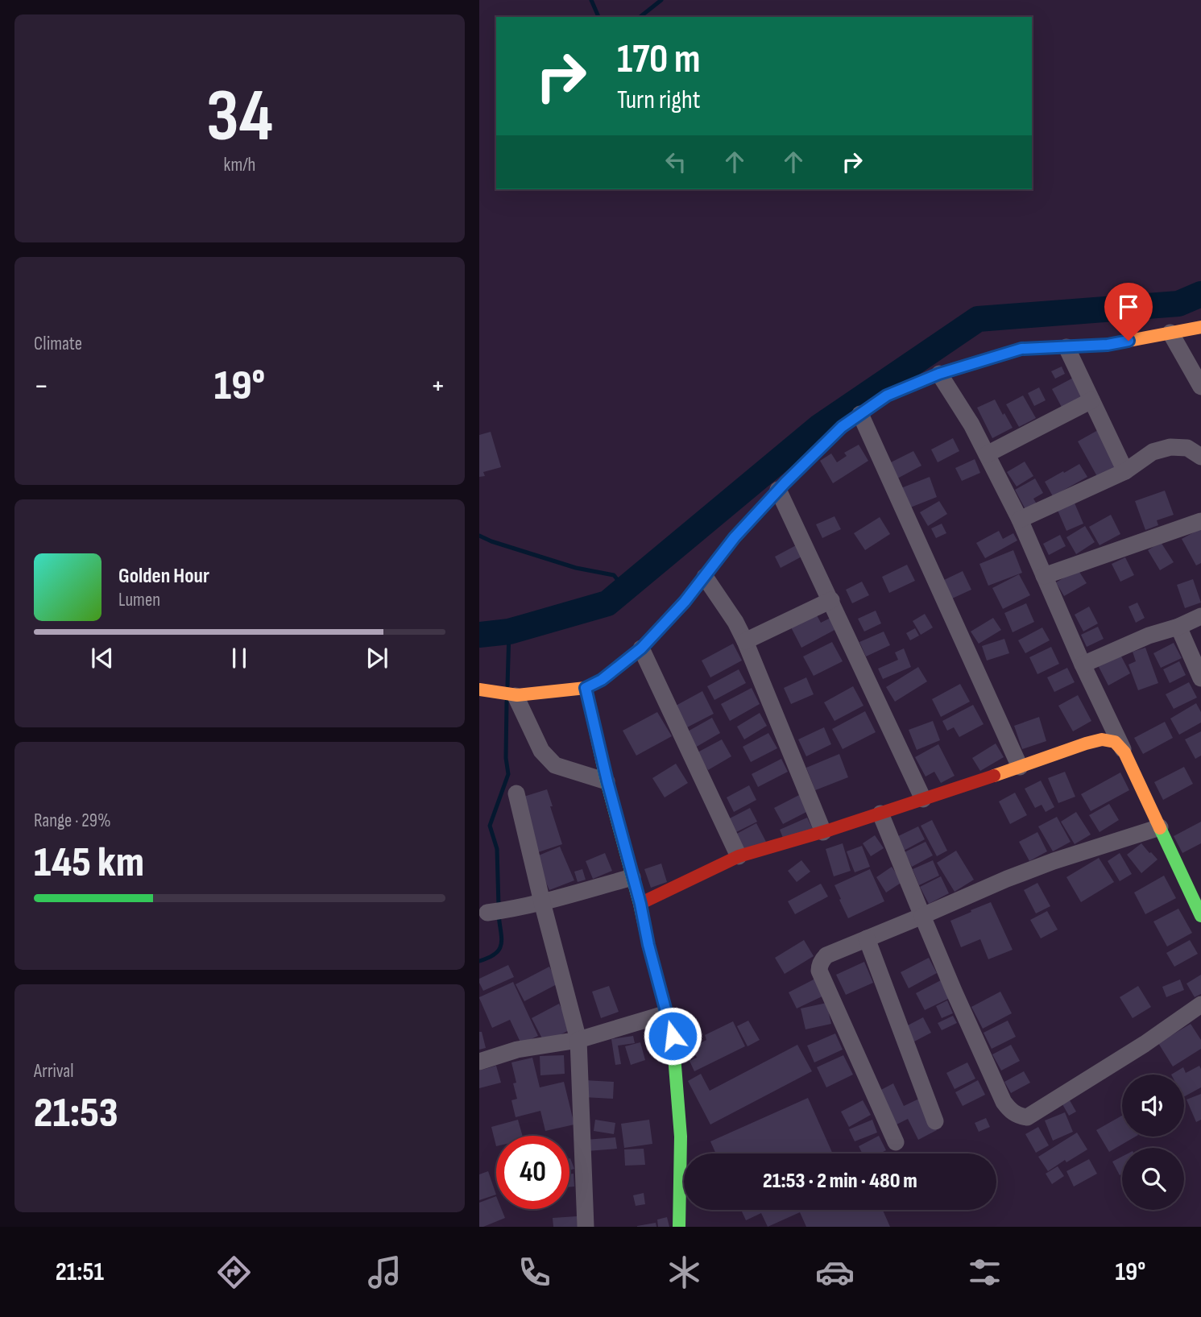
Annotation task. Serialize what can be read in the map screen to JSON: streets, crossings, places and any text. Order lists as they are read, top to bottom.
{
  "page": {
    "tile": [
      ["34", "km/h"],
      "Climate",
      ["Range · 29%", "145 km"],
      ["Arrival", "21:53"]
    ],
    "turn": ["170 m", "Turn right"],
    "heat": ["−", "19°", "+"],
    "song": ["Golden Hour", "Lumen"],
    "limit": "40",
    "trip": "21:53 · 2 min · 480 m",
    "tabs": ["21:51", "19°"]
  }
}
